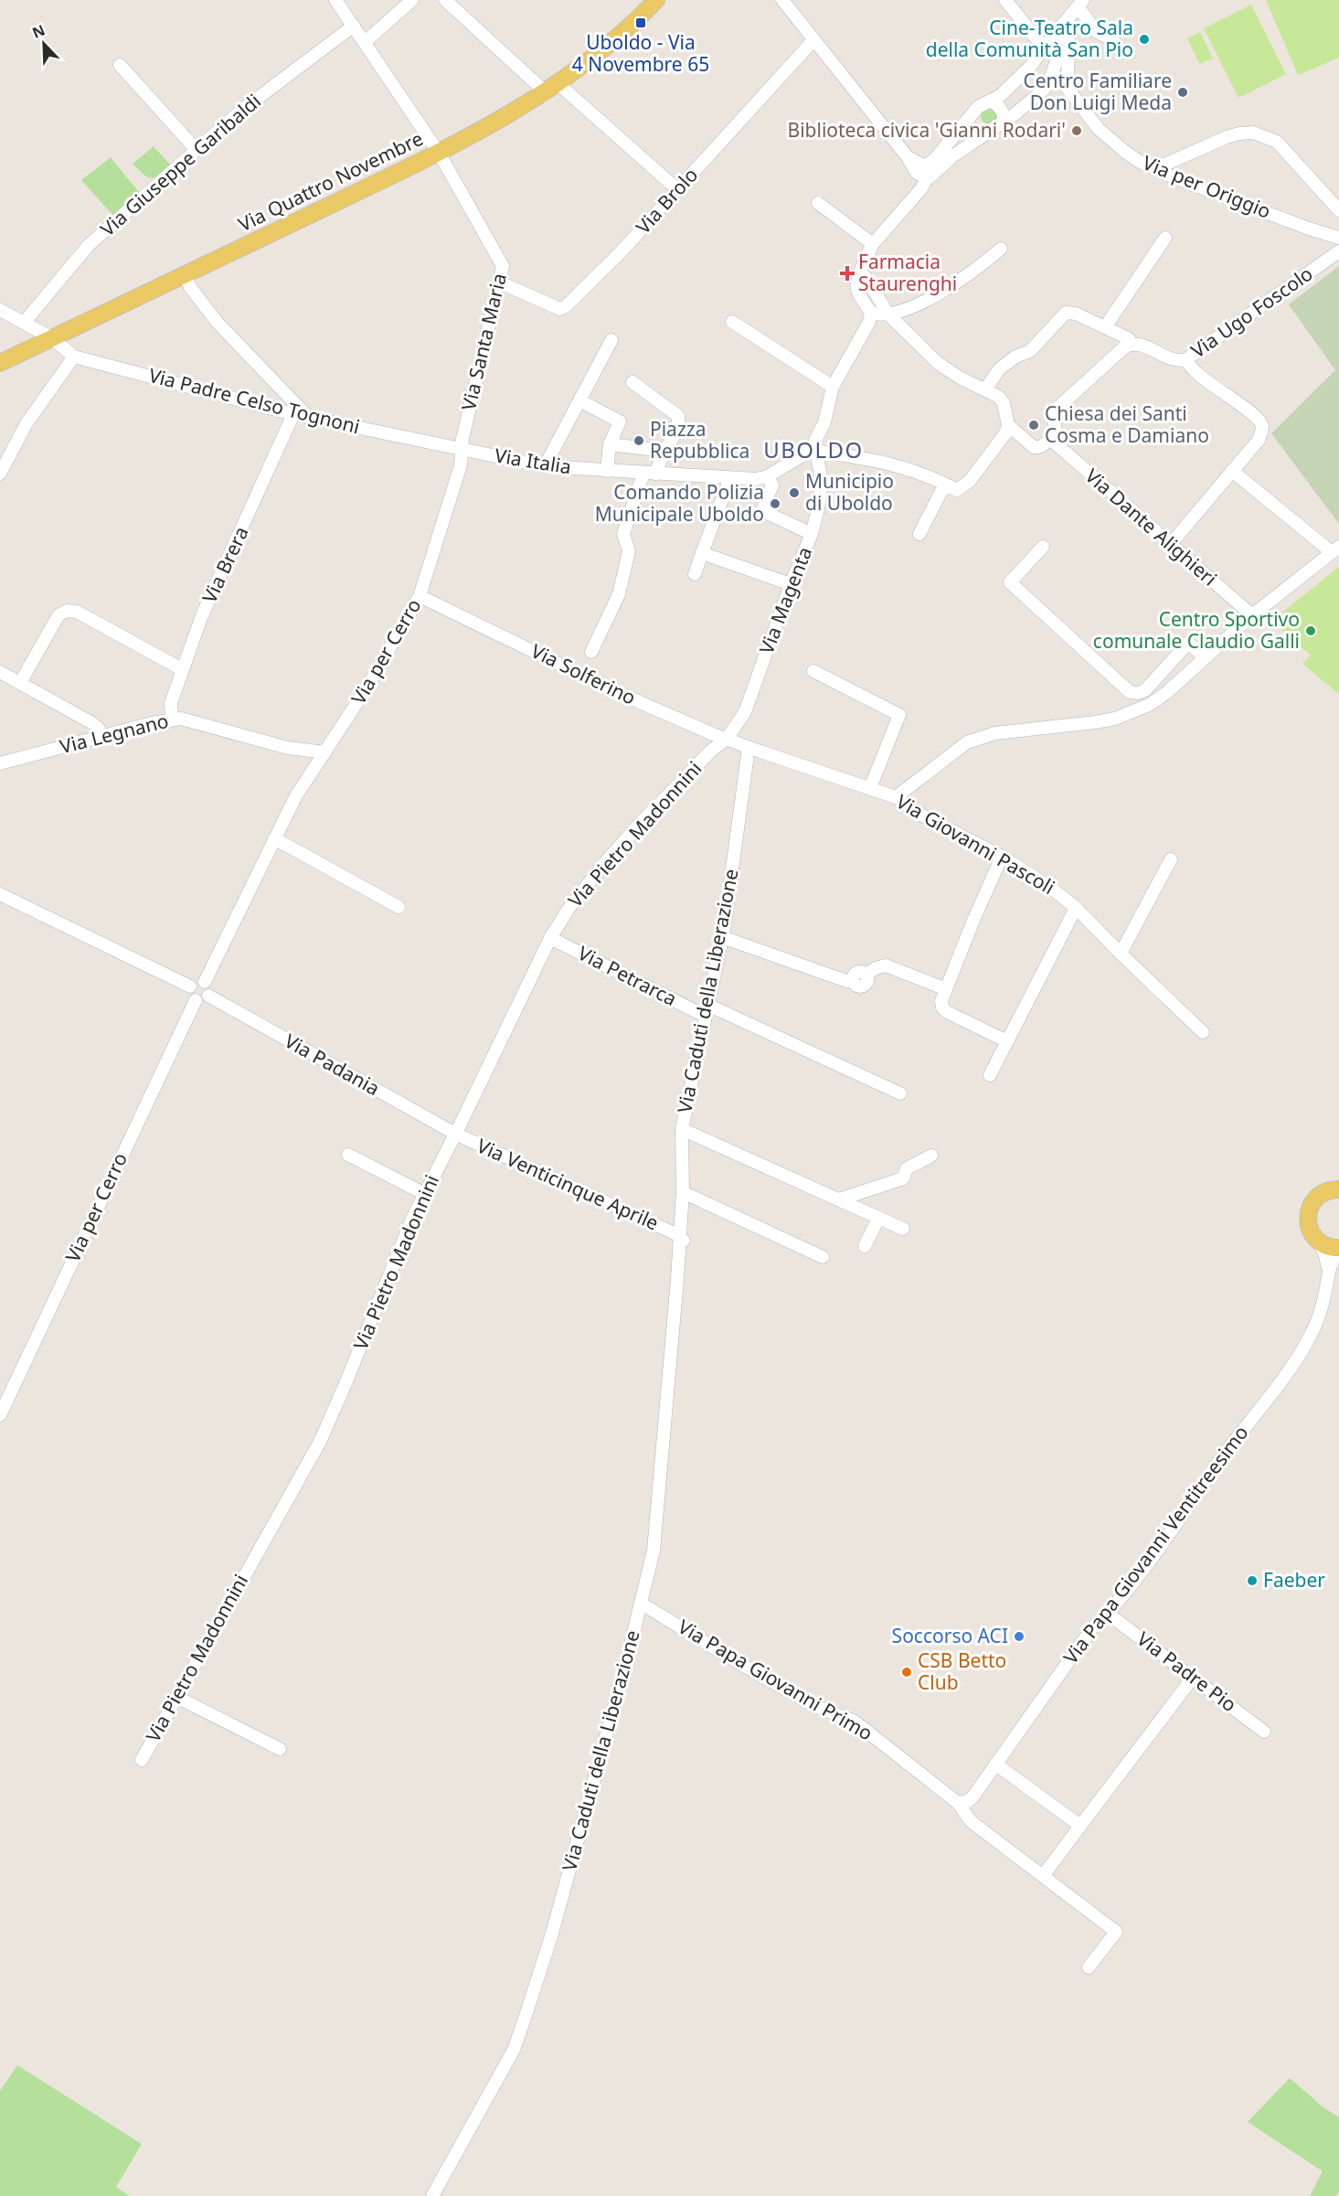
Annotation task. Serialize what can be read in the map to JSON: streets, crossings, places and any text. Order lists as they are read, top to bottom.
{
  "streets": {
    "main road": ["Via Quattro Novembre"],
    "street": [
      "Via Giuseppe Garibaldi",
      "Via per Origgio",
      "Via Brolo",
      "Via Ugo Foscolo",
      "Via Santa Maria",
      "Via Padre Celso Tognoni",
      "Via Italia",
      "Via Dante Alighieri",
      "Via Brera",
      "Via Magenta",
      "Via per Cerro",
      "Via Solferino",
      "Via Legnano",
      "Via Pietro Madonnini",
      "Via Giovanni Pascoli",
      "Via Petrarca",
      "Via Caduti della Liberazione",
      "Via Padania",
      "Via Venticinque Aprile",
      "Via Papa Giovanni Ventitreesimo",
      "Via Padre Pio",
      "Via Papa Giovanni Primo"
    ]
  },
  "crossings": [
    ["Via Giuseppe Garibaldi", "Via Santa Maria"],
    ["Via Giuseppe Garibaldi", "Via Padre Celso Tognoni"],
    ["Via Quattro Novembre", "Via Santa Maria"],
    ["Via Quattro Novembre", "Via Padre Celso Tognoni"],
    ["Via Brolo", "Via Santa Maria"],
    ["Via Santa Maria", "Via Padre Celso Tognoni"],
    ["Via Santa Maria", "Via Italia"],
    ["Via Santa Maria", "Via per Cerro"],
    ["Via Padre Celso Tognoni", "Via Italia"],
    ["Via Padre Celso Tognoni", "Via Brera"],
    ["Via Padre Celso Tognoni", "Via per Cerro"],
    ["Via Italia", "Via per Cerro"],
    ["Via Brera", "Via Legnano"],
    ["Via Magenta", "Via Solferino"],
    ["Via Magenta", "Via Pietro Madonnini"],
    ["Via per Cerro", "Via Solferino"],
    ["Via per Cerro", "Via Legnano"],
    ["Via per Cerro", "Via Padania"],
    ["Via Solferino", "Via Pietro Madonnini"],
    ["Via Solferino", "Via Giovanni Pascoli"],
    ["Via Solferino", "Via Caduti della Liberazione"],
    ["Via Pietro Madonnini", "Via Petrarca"],
    ["Via Pietro Madonnini", "Via Padania"],
    ["Via Pietro Madonnini", "Via Venticinque Aprile"],
    ["Via Giovanni Pascoli", "Via Caduti della Liberazione"],
    ["Via Petrarca", "Via Caduti della Liberazione"],
    ["Via Caduti della Liberazione", "Via Venticinque Aprile"],
    ["Via Caduti della Liberazione", "Via Papa Giovanni Primo"],
    ["Via Padania", "Via Venticinque Aprile"],
    ["Via Papa Giovanni Ventitreesimo", "Via Padre Pio"],
    ["Via Papa Giovanni Ventitreesimo", "Via Papa Giovanni Primo"]
  ],
  "districts": ["UBOLDO"],
  "places": {
    "transit": ["Uboldo - Via 4 Novembre 65"],
    "other": [
      "Cine-Teatro Sala della Comunità San Pio",
      "Centro Familiare Don Luigi Meda",
      "Biblioteca civica 'Gianni Rodari'",
      "Chiesa dei Santi Cosma e Damiano",
      "Piazza Repubblica",
      "Municipio di Uboldo",
      "Comando Polizia Municipale Uboldo",
      "Centro Sportivo comunale Claudio Galli",
      "Faeber",
      "Soccorso ACI",
      "CSB Betto Club"
    ],
    "health": ["Farmacia Staurenghi"]
  },
  "north": "top left"
}
